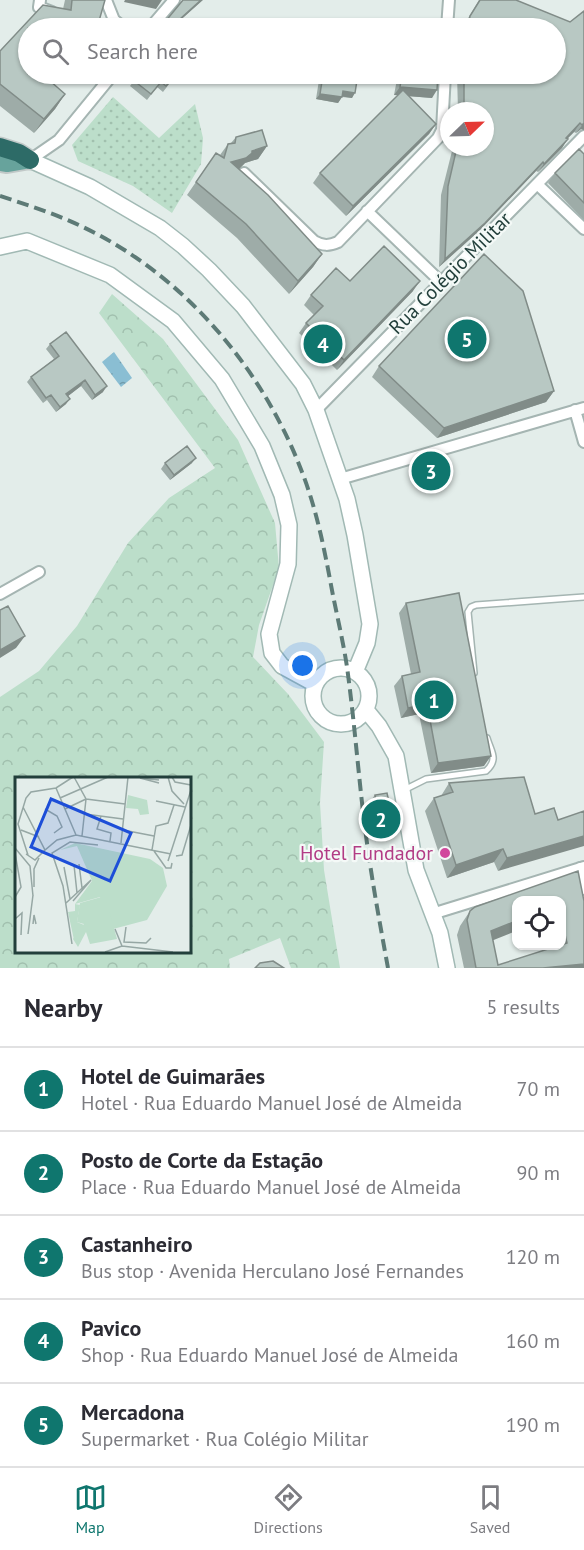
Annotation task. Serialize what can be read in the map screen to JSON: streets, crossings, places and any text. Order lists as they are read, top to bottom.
{
  "streets": {
    "street": ["Rua Colégio Militar"]
  },
  "places": ["Hotel Fundador"],
  "north": "top right",
  "page": {
    "search": "Search here",
    "pins": [
      "5",
      "4",
      "3",
      "1",
      "2"
    ],
    "heading": ["Nearby", "5 results"],
    "list": [
      {
        "mark": "1",
        "name": "Hotel de Guimarães",
        "note": "Hotel · Rua Eduardo Manuel José de Almeida",
        "value": "70 m"
      },
      {
        "mark": "2",
        "name": "Posto de Corte da Estação",
        "note": "Place · Rua Eduardo Manuel José de Almeida",
        "value": "90 m"
      },
      {
        "mark": "3",
        "name": "Castanheiro",
        "note": "Bus stop · Avenida Herculano José Fernandes",
        "value": "120 m"
      },
      {
        "mark": "4",
        "name": "Pavico",
        "note": "Shop · Rua Eduardo Manuel José de Almeida",
        "value": "160 m"
      },
      {
        "mark": "5",
        "name": "Mercadona",
        "note": "Supermarket · Rua Colégio Militar",
        "value": "190 m"
      }
    ],
    "nav": ["Map", "Directions", "Saved"]
  }
}
